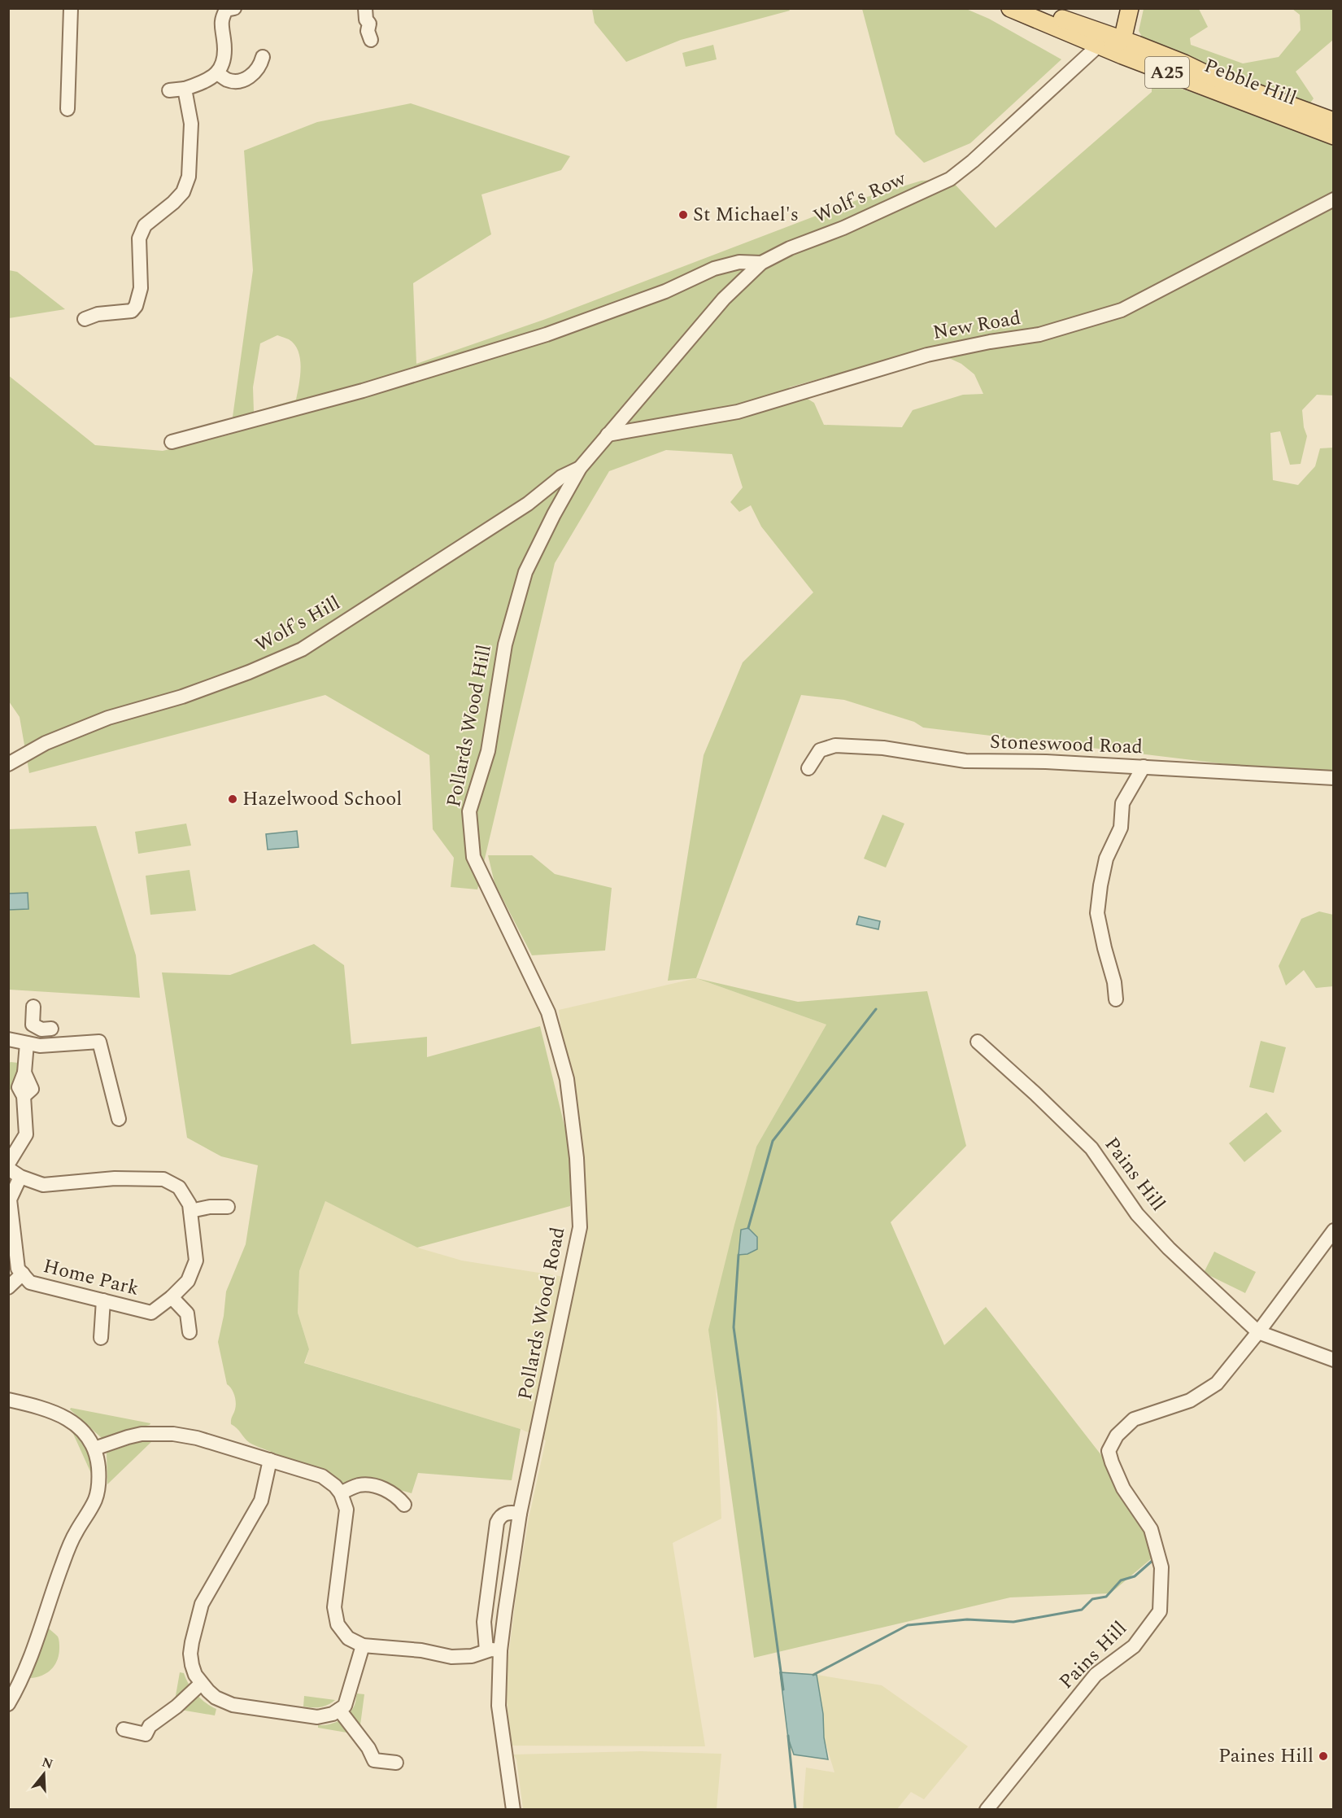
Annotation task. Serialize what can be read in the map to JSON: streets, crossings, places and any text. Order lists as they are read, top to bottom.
{
  "streets": {
    "main road": ["A25", "Pebble Hill"],
    "street": [
      "Wolf's Row",
      "New Road",
      "Wolf's Hill",
      "Pollards Wood Hill",
      "Stoneswood Road",
      "Pains Hill",
      "Home Park",
      "Pollards Wood Road"
    ]
  },
  "crossings": [
    ["A25", "Pebble Hill"],
    ["A25", "Wolf's Row"],
    ["Pebble Hill", "Wolf's Row"],
    ["Wolf's Row", "New Road"],
    ["Wolf's Row", "Pollards Wood Hill"],
    ["New Road", "Pollards Wood Hill"],
    ["Wolf's Hill", "Pollards Wood Hill"],
    ["Pollards Wood Hill", "Pollards Wood Road"]
  ],
  "places": ["St Michael's", "Hazelwood School", "Paines Hill"],
  "north": "top"
}
